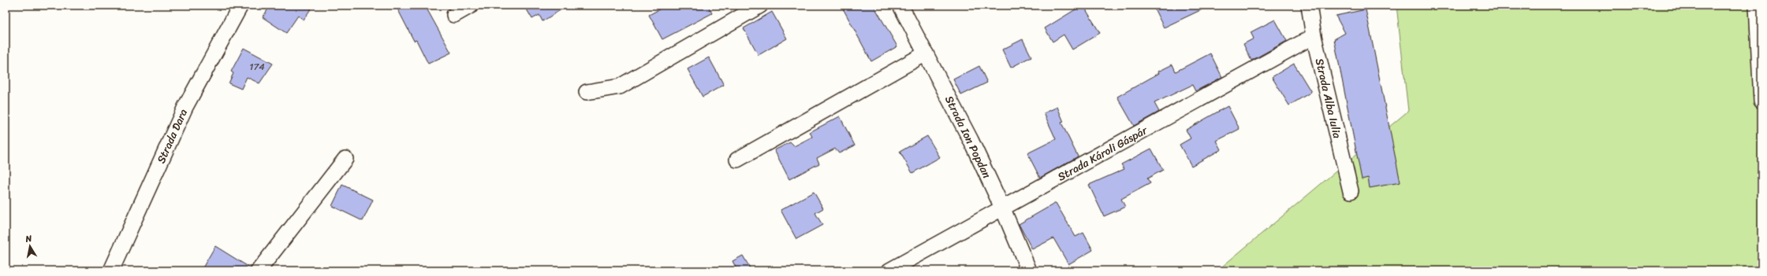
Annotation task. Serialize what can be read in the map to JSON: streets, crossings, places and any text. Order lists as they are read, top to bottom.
{
  "streets": {
    "street": [
      "Strada Alba Iulia",
      "Strada Dara",
      "Strada Ion Popdan",
      "Strada Károli Gáspár"
    ]
  },
  "crossings": [
    ["Strada Alba Iulia", "Strada Károli Gáspár"],
    ["Strada Ion Popdan", "Strada Károli Gáspár"]
  ],
  "house_numbers": ["174"],
  "north": "top"
}
